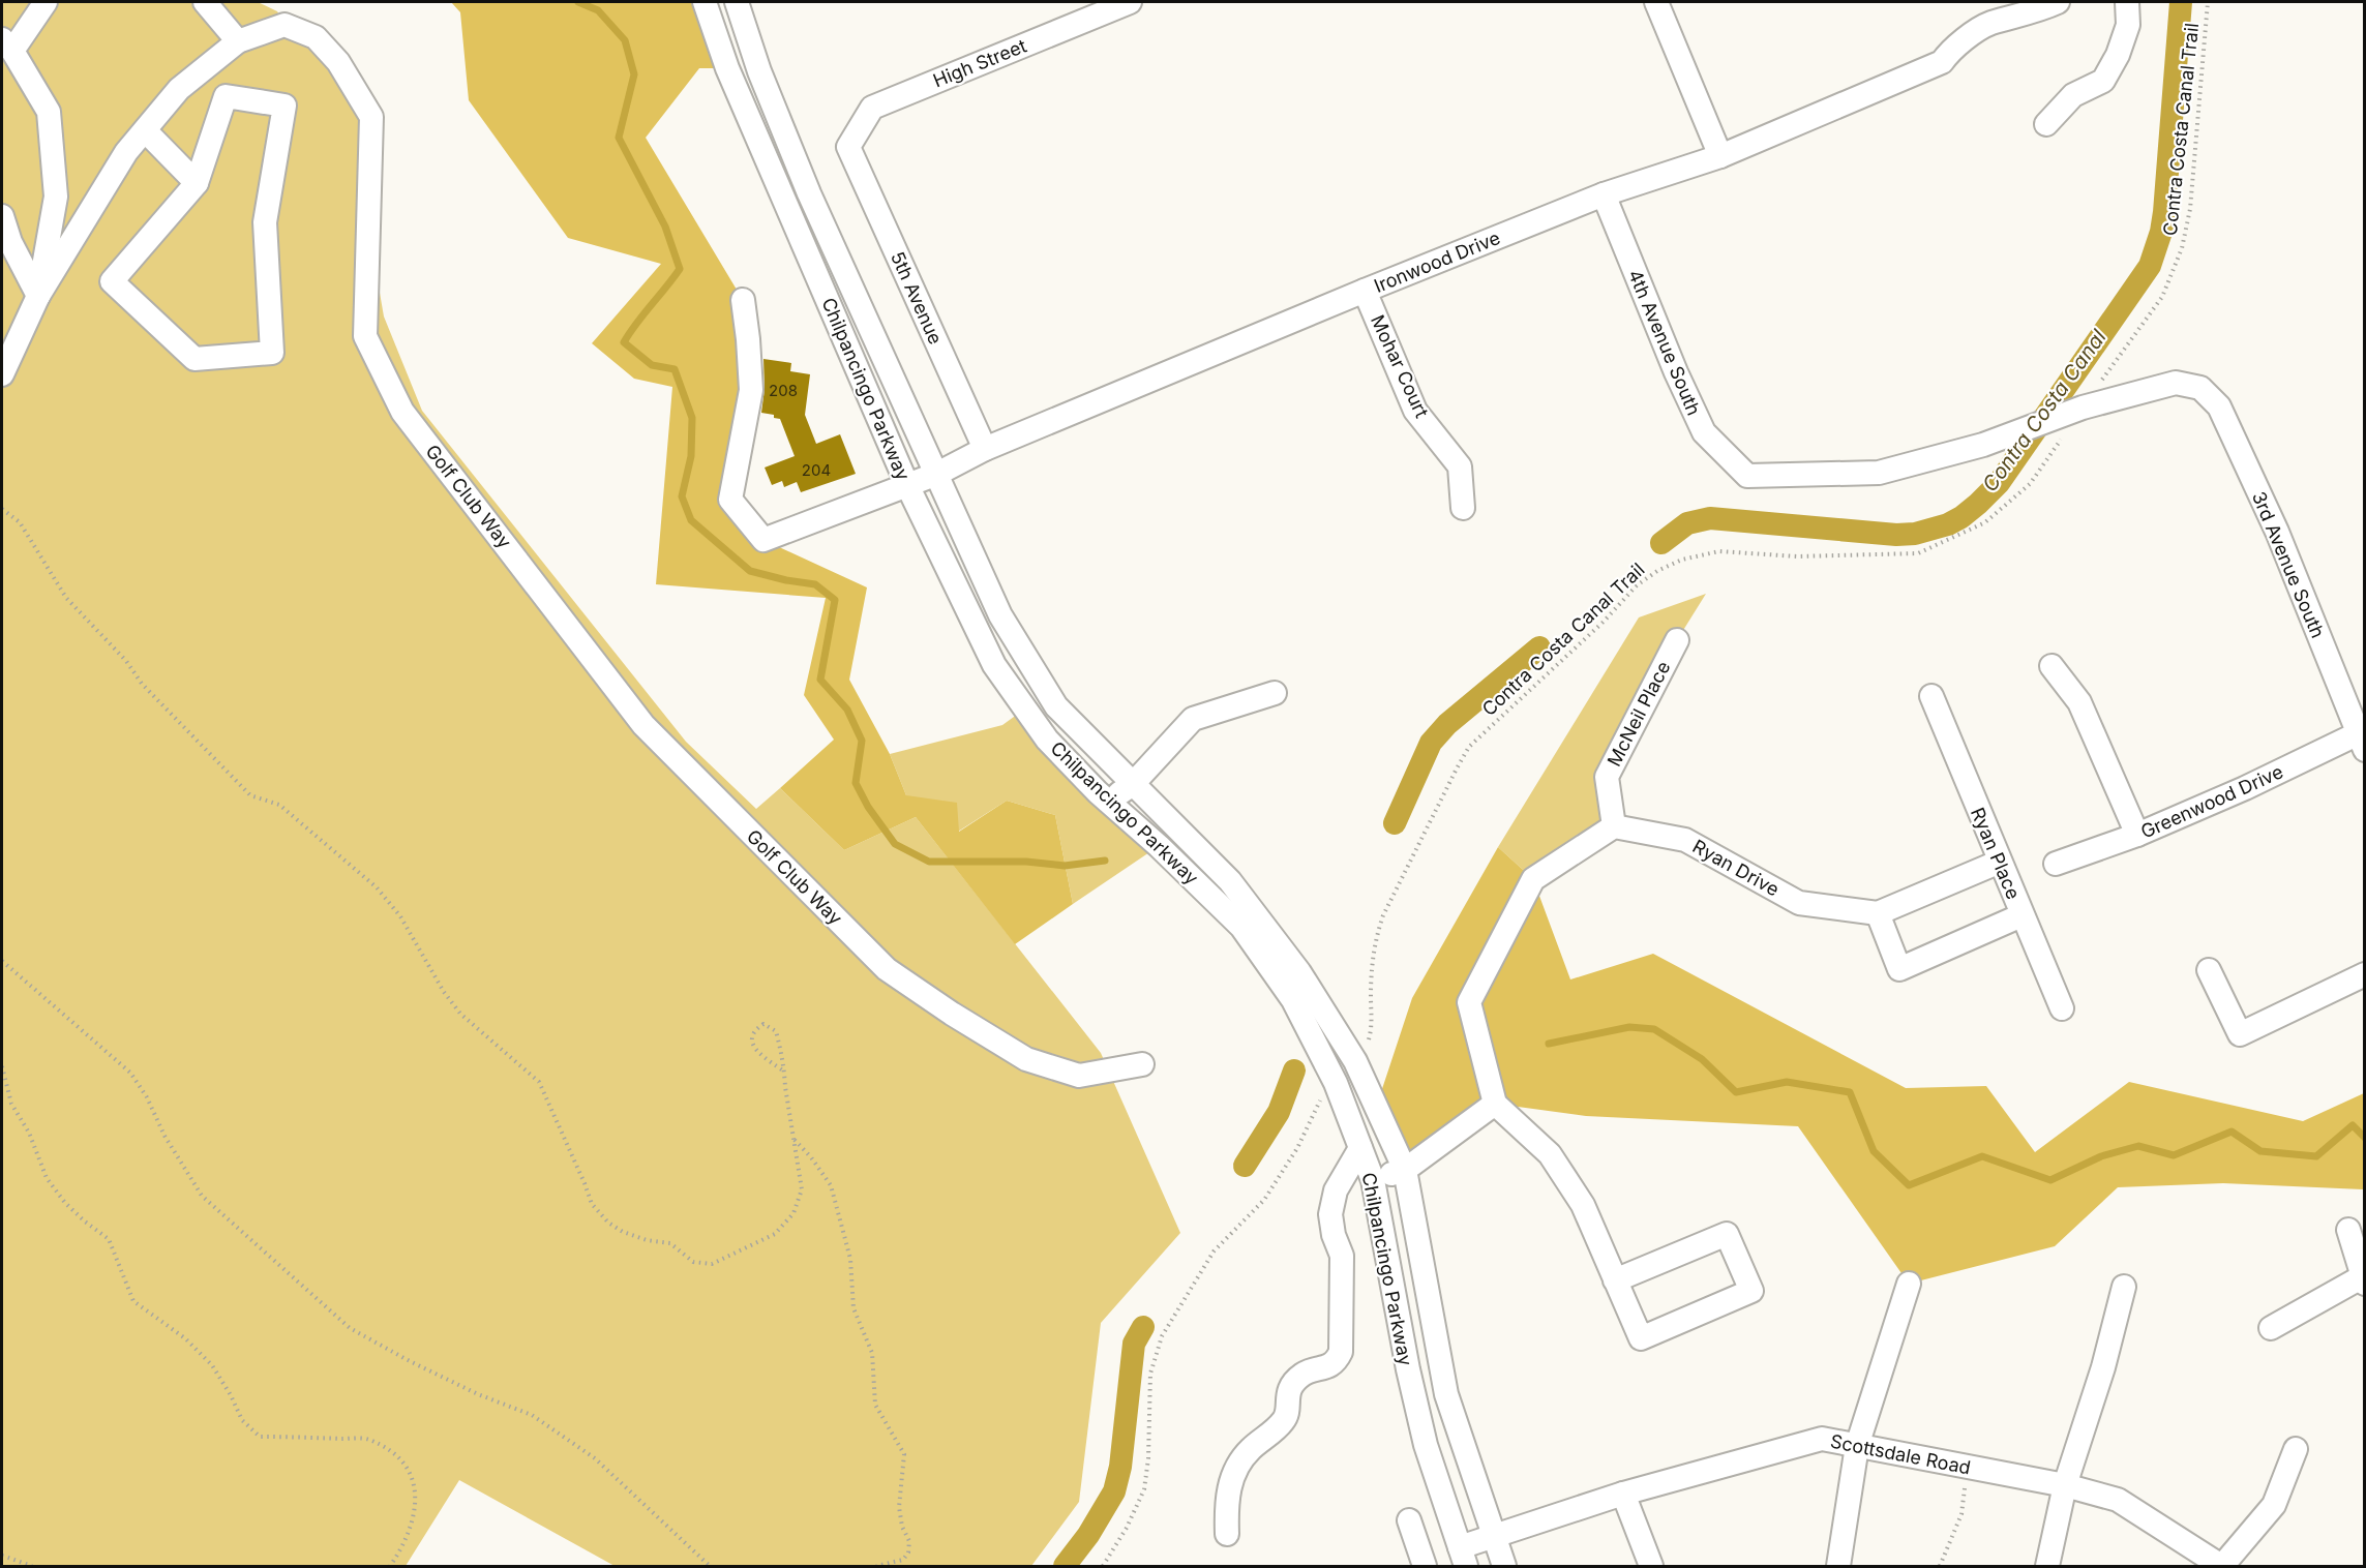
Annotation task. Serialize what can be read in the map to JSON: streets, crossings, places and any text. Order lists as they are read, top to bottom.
{
  "streets": {
    "street": [
      "High Street",
      "Ironwood Drive",
      "5th Avenue",
      "4th Avenue South",
      "Mohar Court",
      "Chilpancingo Parkway",
      "Golf Club Way",
      "3rd Avenue South",
      "McNeil Place",
      "Greenwood Drive",
      "Ryan Place",
      "Ryan Drive",
      "Scottsdale Road"
    ],
    "path": ["Contra Costa Canal Trail"]
  },
  "crossings": [
    ["High Street", "5th Avenue"],
    ["Contra Costa Canal Trail", "4th Avenue South"],
    ["Contra Costa Canal Trail", "Chilpancingo Parkway"],
    ["Contra Costa Canal Trail", "3rd Avenue South"],
    ["Ironwood Drive", "5th Avenue"],
    ["Ironwood Drive", "4th Avenue South"],
    ["Ironwood Drive", "Mohar Court"],
    ["Ironwood Drive", "Chilpancingo Parkway"],
    ["Chilpancingo Parkway", "Scottsdale Road"],
    ["3rd Avenue South", "Greenwood Drive"],
    ["McNeil Place", "Ryan Drive"]
  ],
  "water": ["Contra Costa Canal"],
  "house_numbers": ["208", "204"]
}
